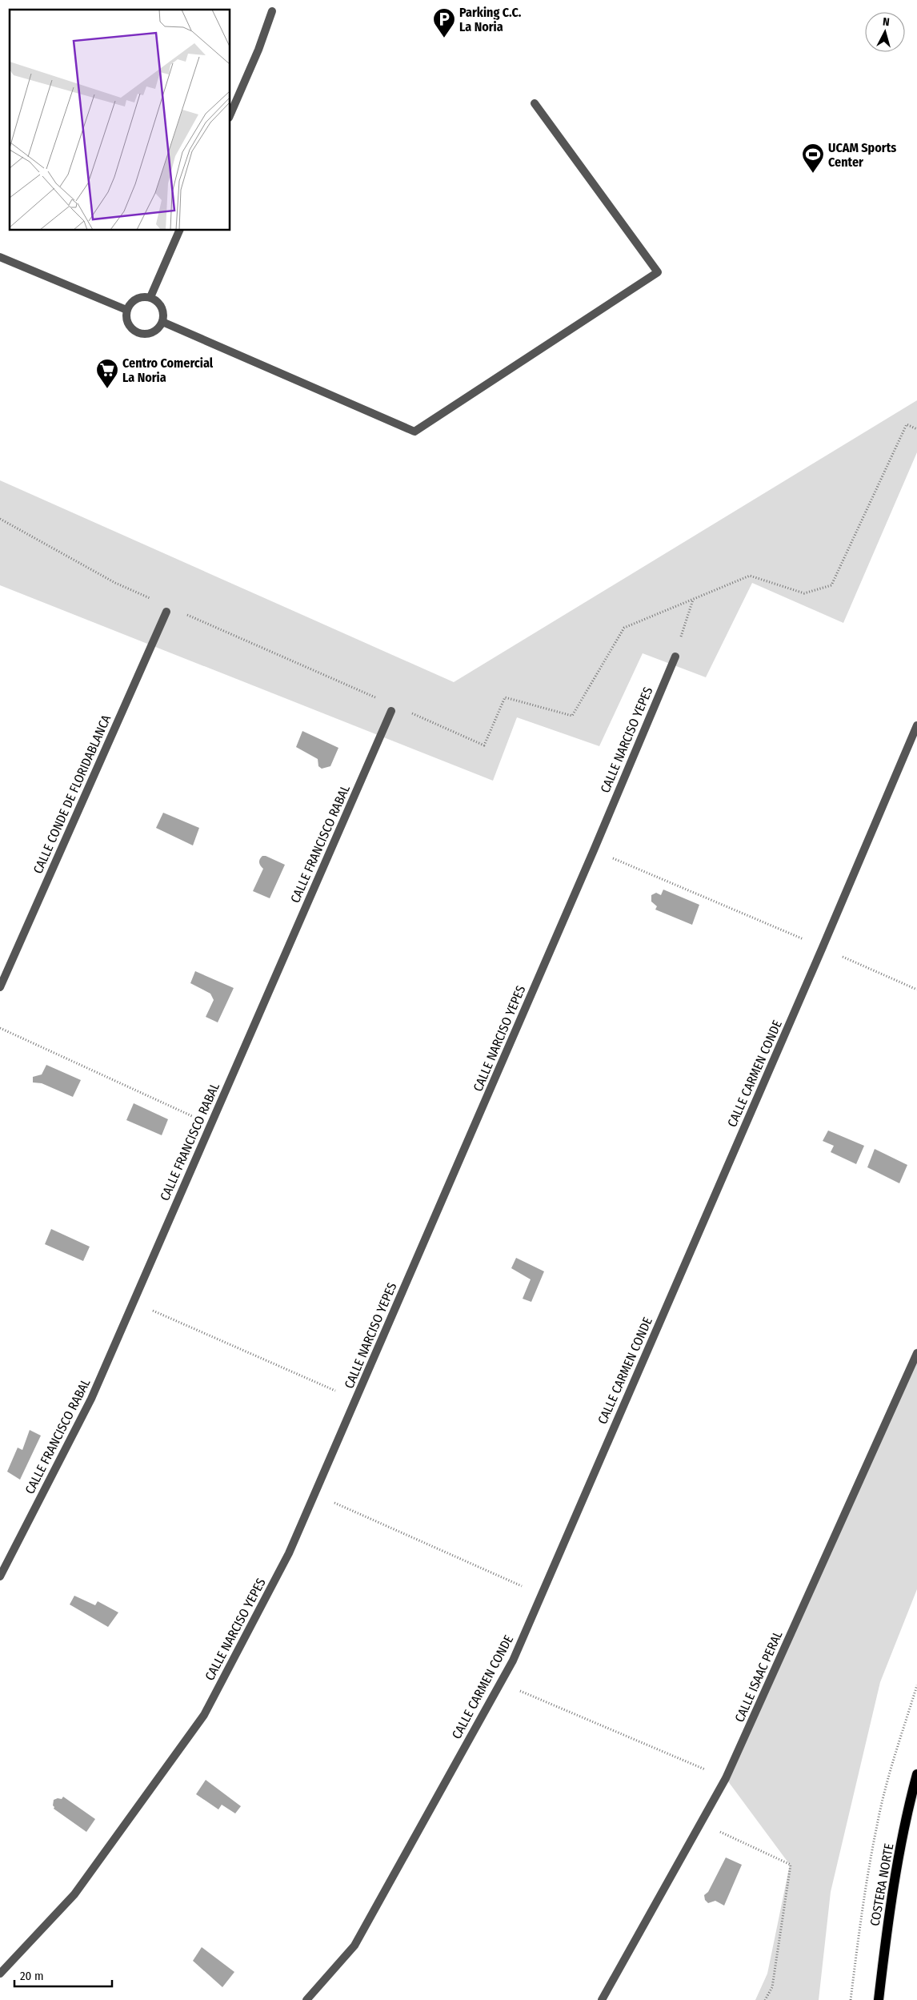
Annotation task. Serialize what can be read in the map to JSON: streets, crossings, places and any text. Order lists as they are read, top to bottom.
{
  "streets": {
    "main road": ["COSTERA NORTE"],
    "street": [
      "CALLE NARCISO YEPES",
      "CALLE CONDE DE FLORIDABLANCA",
      "CALLE FRANCISCO RABAL",
      "CALLE CARMEN CONDE",
      "CALLE ISAAC PERAL"
    ]
  },
  "places": {
    "parking": ["Parking C.C. La Noria"],
    "sports": ["UCAM Sports Center"],
    "supermarket": ["Centro Comercial La Noria"]
  },
  "scale_bar": "20 m",
  "north": "top"
}
